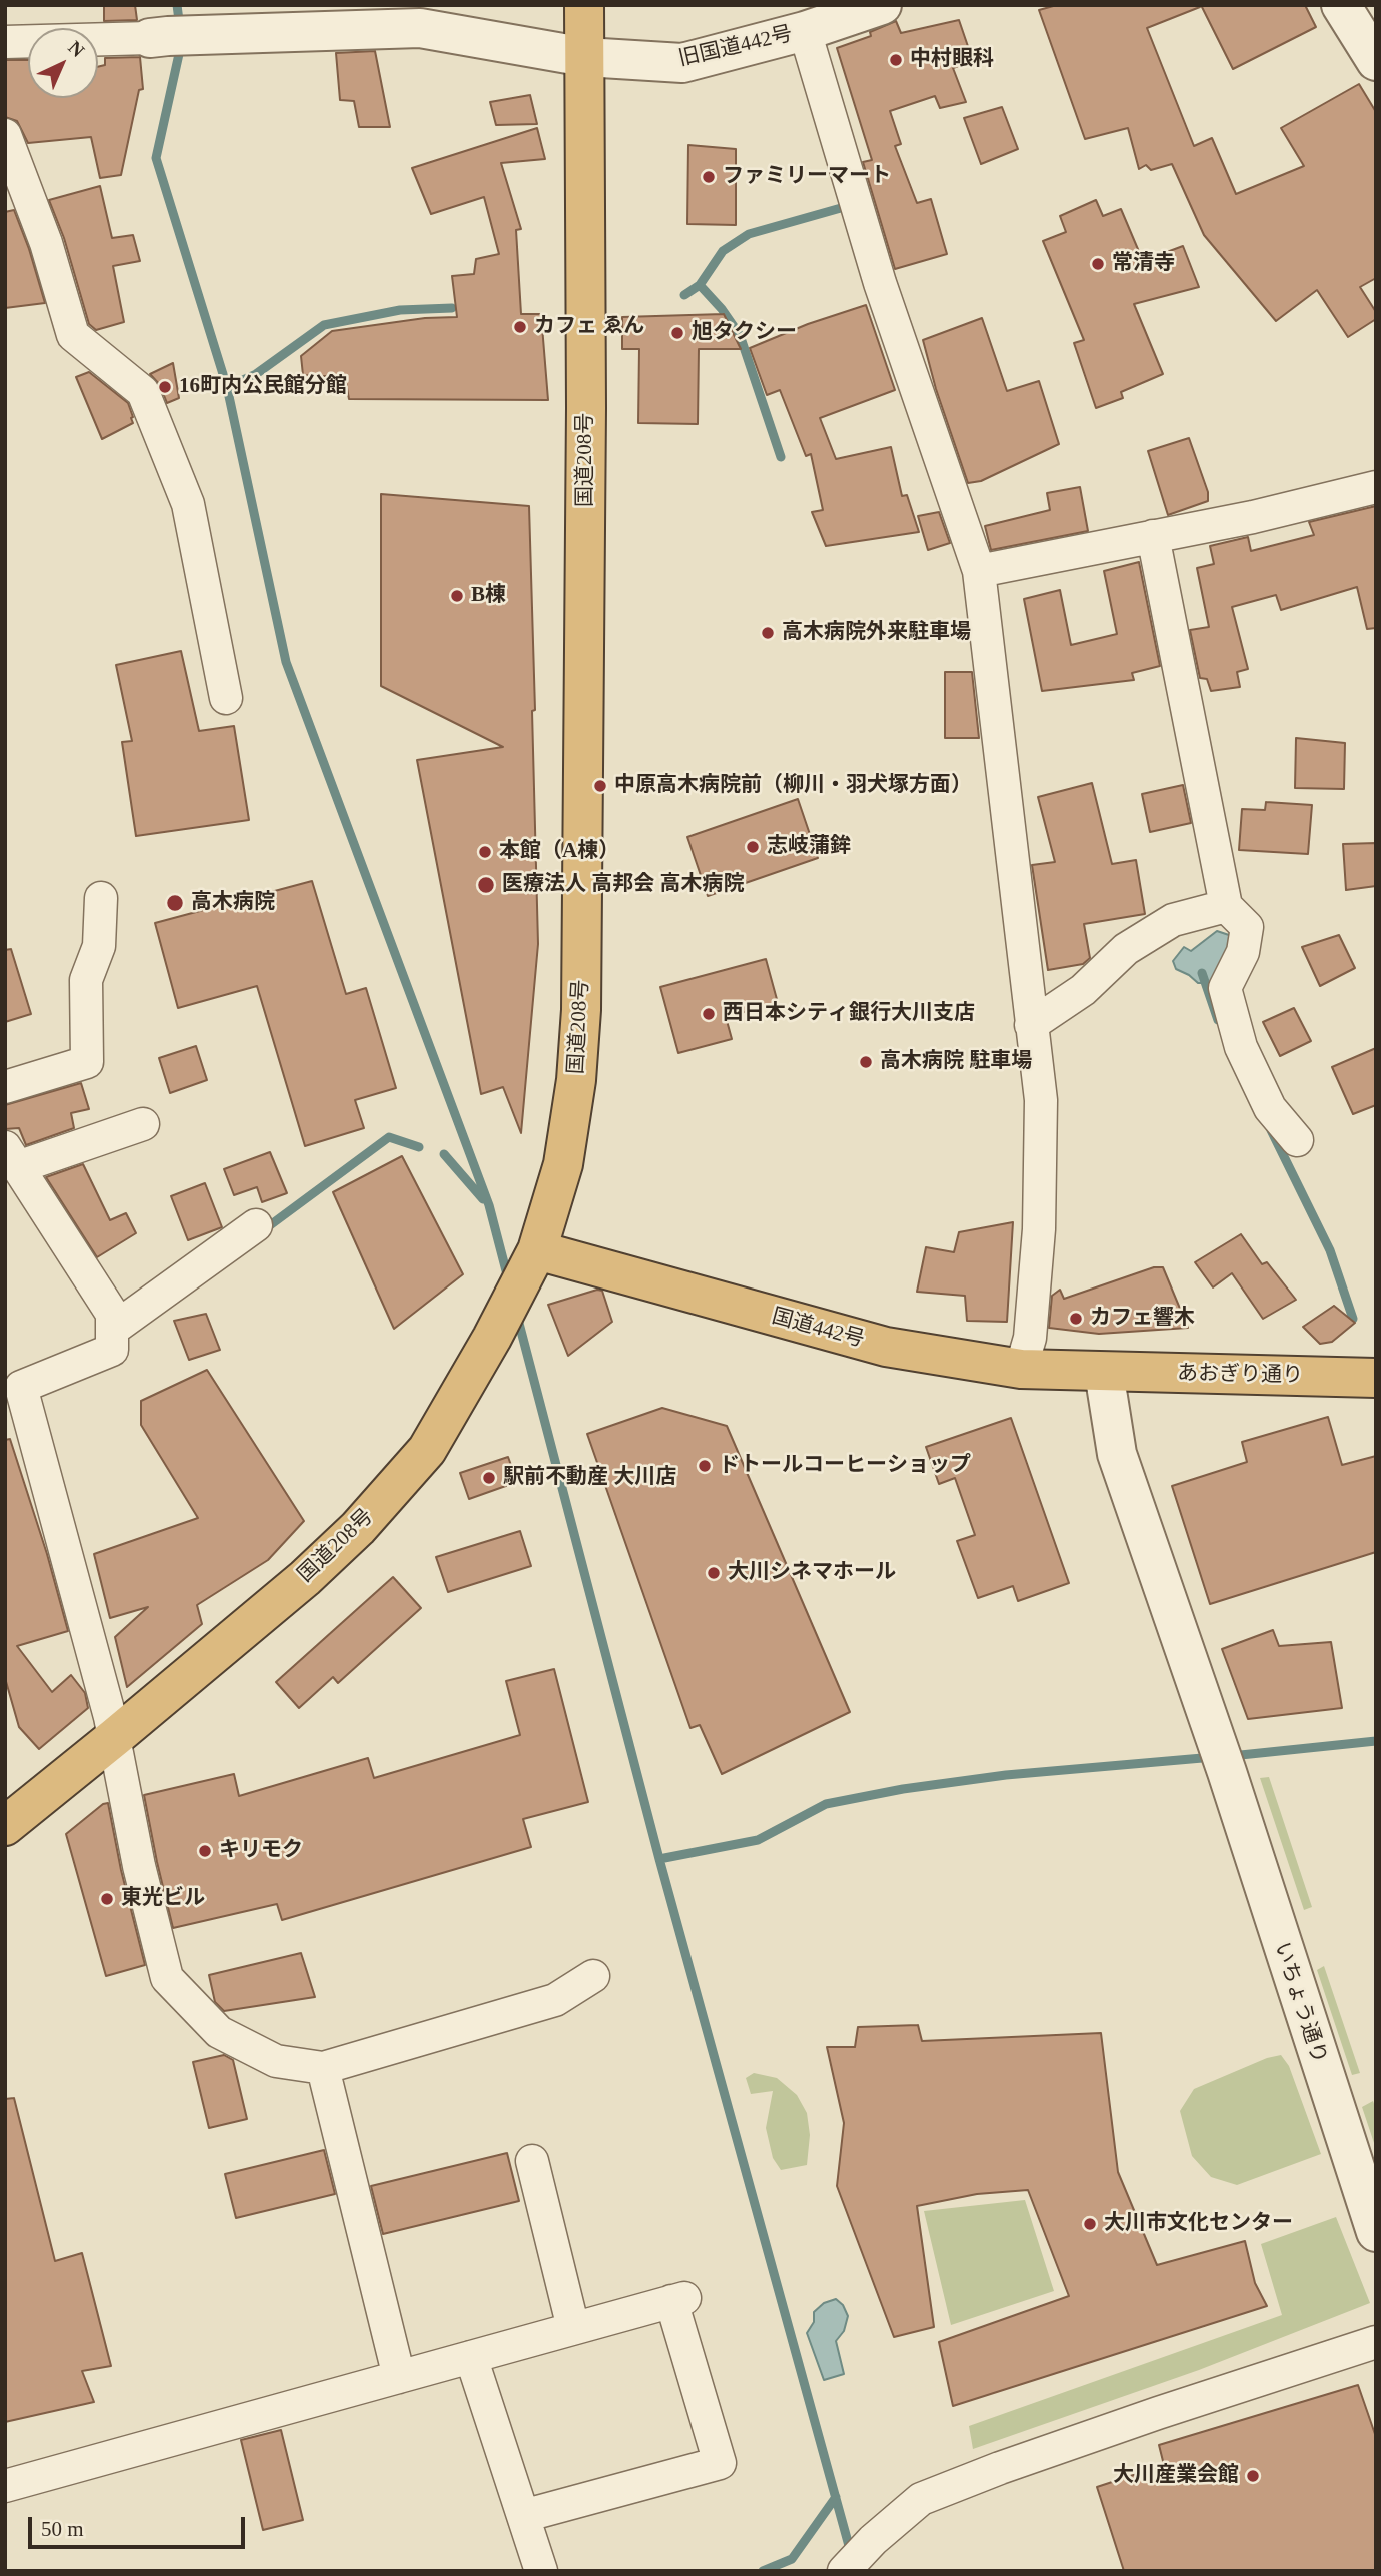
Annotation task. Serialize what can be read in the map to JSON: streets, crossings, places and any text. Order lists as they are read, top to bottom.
{
  "streets": {
    "highway": ["国道208号", "国道442号", "あおぎり通り"],
    "street": ["旧国道442号", "いちょう通り"]
  },
  "crossings": [
    ["旧国道442号", "国道208号"],
    ["国道208号", "国道442号"],
    ["国道442号", "あおぎり通り"],
    ["国道442号", "いちょう通り"],
    ["あおぎり通り", "いちょう通り"]
  ],
  "places": [
    "中村眼科",
    "ファミリーマート",
    "常清寺",
    "カフェ ゑん",
    "旭タクシー",
    "16町内公民館分館",
    "B棟",
    "高木病院外来駐車場",
    "中原高木病院前（柳川・羽犬塚方面）",
    "志岐蒲鉾",
    "本館（A棟）",
    "医療法人 高邦会 高木病院",
    "高木病院",
    "西日本シティ銀行大川支店",
    "高木病院 駐車場",
    "カフェ響木",
    "ドトールコーヒーショップ",
    "駅前不動産 大川店",
    "大川シネマホール",
    "キリモク",
    "東光ビル",
    "大川市文化センター",
    "大川産業会館"
  ],
  "scale_bar": "50 m",
  "north": "top right"
}
